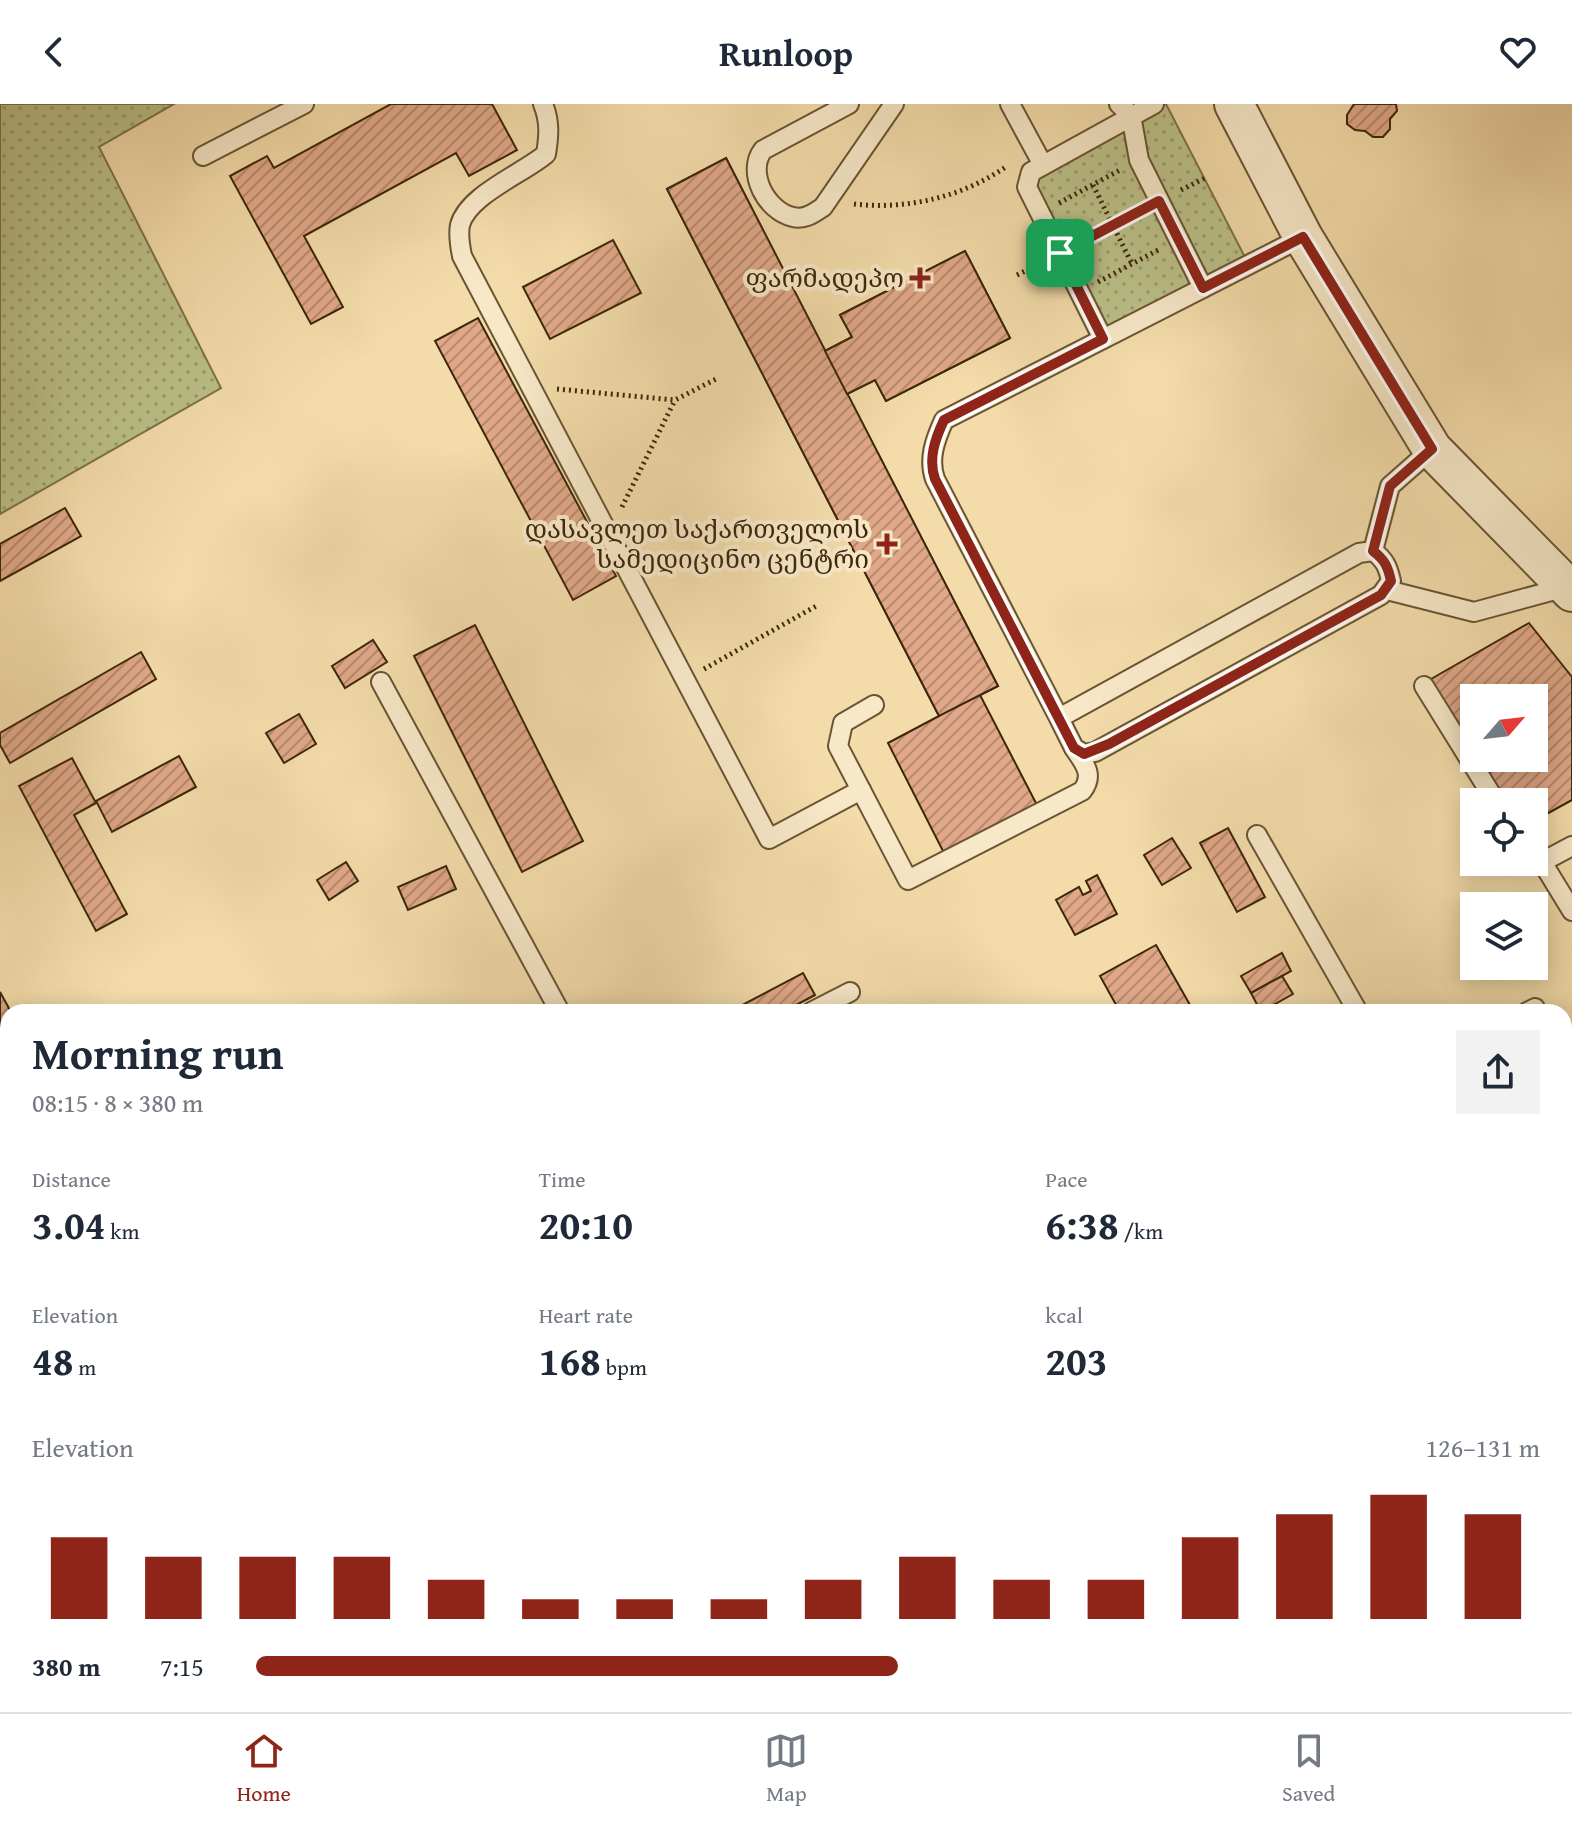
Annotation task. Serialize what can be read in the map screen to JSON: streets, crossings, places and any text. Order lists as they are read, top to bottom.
{
  "places": {
    "health": ["ფარმადეპო", "დასავლეთ საქართველოს სამედიცინო ცენტრი"]
  },
  "north": "top right",
  "page": {
    "header": "Runloop",
    "heading": ["Morning run", "08:15 · 8 × 380 m"],
    "stats": [
      ["Distance", "3.04 km"],
      ["Time", "20:10"],
      ["Pace", "6:38 /km"],
      ["Elevation", "48 m"],
      ["Heart rate", "168 bpm"],
      ["kcal", "203"]
    ],
    "chart": ["Elevation", "126–131 m"],
    "list": [
      {
        "name": "380 m",
        "note": "7:15"
      }
    ],
    "tabs": ["Home", "Map", "Saved"]
  }
}
